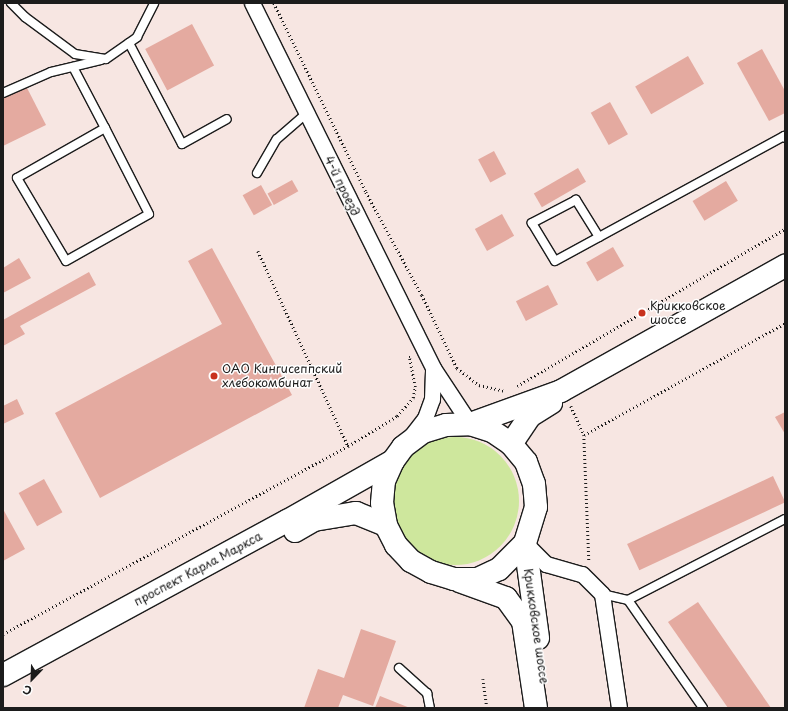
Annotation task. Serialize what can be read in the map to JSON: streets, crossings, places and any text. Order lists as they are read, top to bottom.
{
  "streets": {
    "main road": ["проспект Карла Маркса", "Крикковское шоссе"],
    "street": ["4-й проезд"]
  },
  "crossings": [
    ["4-й проезд", "проспект Карла Маркса"],
    ["проспект Карла Маркса", "Крикковское шоссе"]
  ],
  "places": ["Крикковское шоссе", "ОАО Кингисеппский хлебокомбинат"],
  "north": "bottom left"
}
